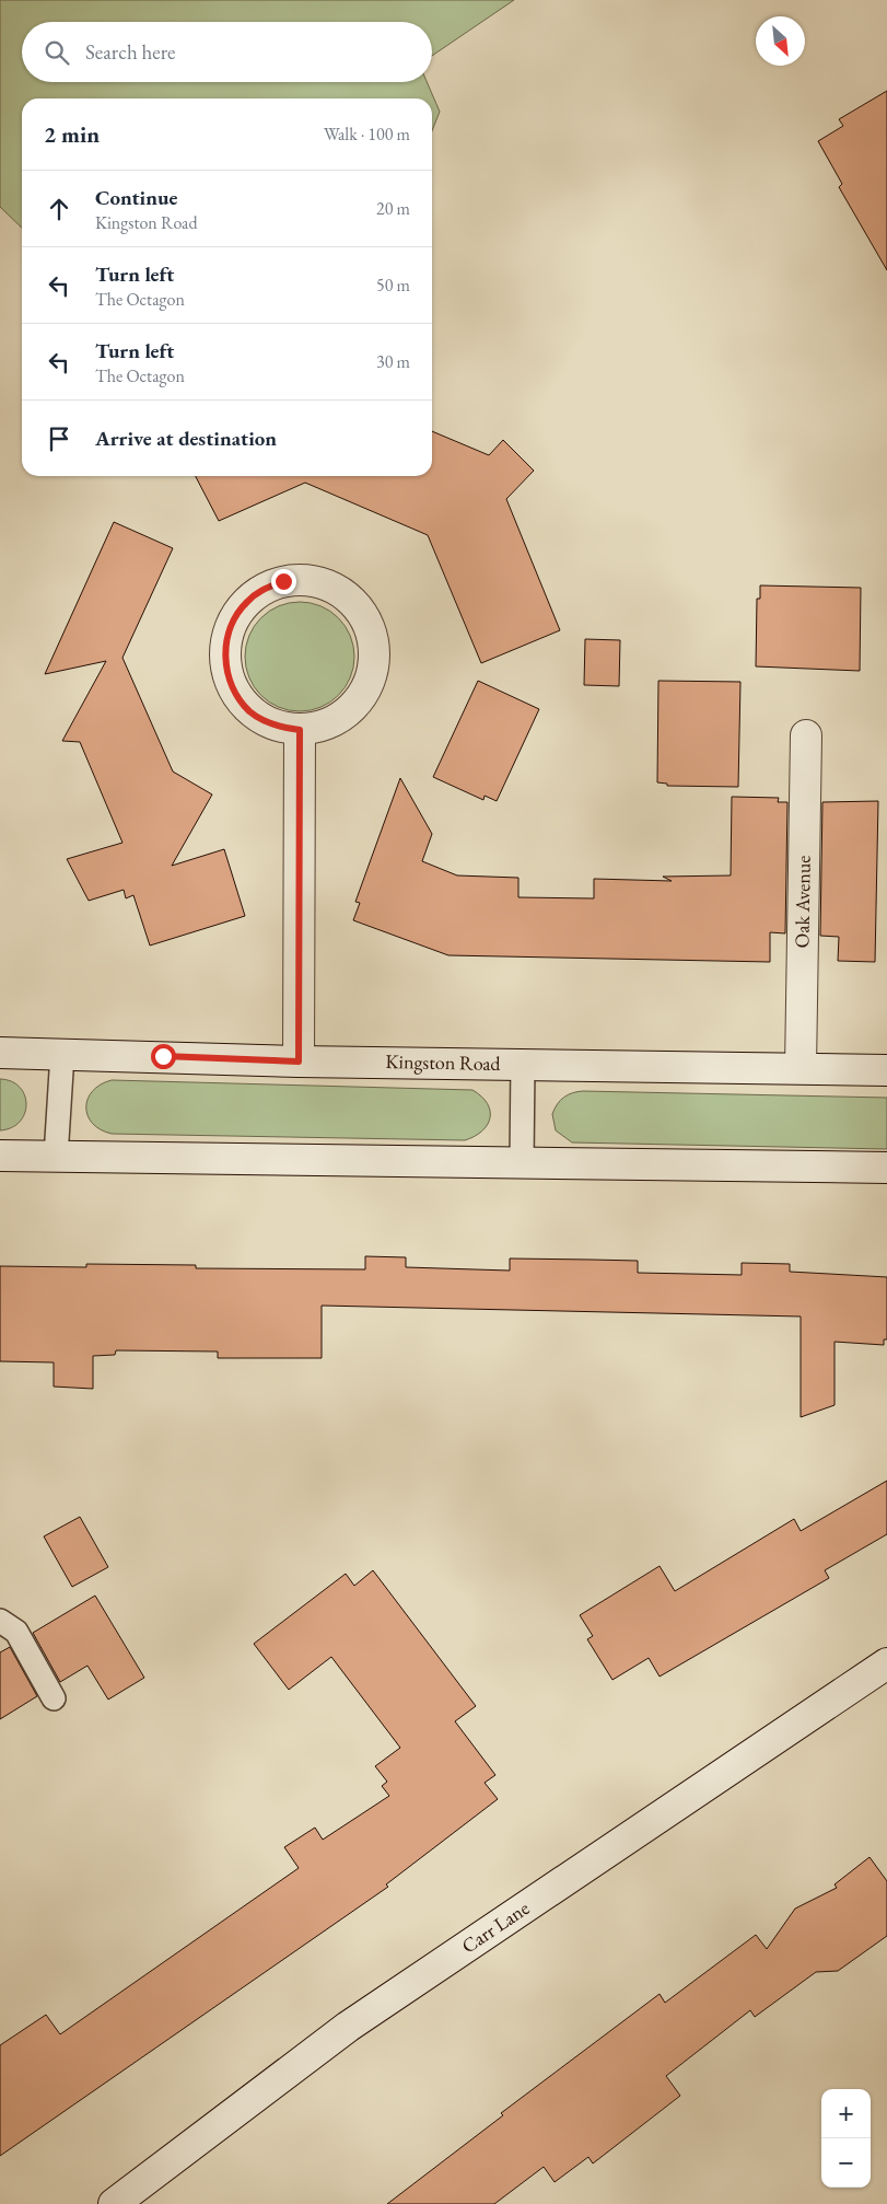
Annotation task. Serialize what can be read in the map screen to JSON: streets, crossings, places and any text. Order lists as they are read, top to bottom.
{
  "streets": {
    "street": ["Oak Avenue", "Kingston Road", "Carr Lane"]
  },
  "crossings": [
    ["Oak Avenue", "Kingston Road"]
  ],
  "north": "bottom right",
  "page": {
    "search": "Search here",
    "heading": ["2 min", "Walk · 100 m"],
    "list": [
      ["Continue", "Kingston Road", "20 m"],
      ["Turn left", "The Octagon", "50 m"],
      ["Turn left", "The Octagon", "30 m"],
      "Arrive at destination"
    ],
    "map_buttons": ["+", "−"]
  }
}
